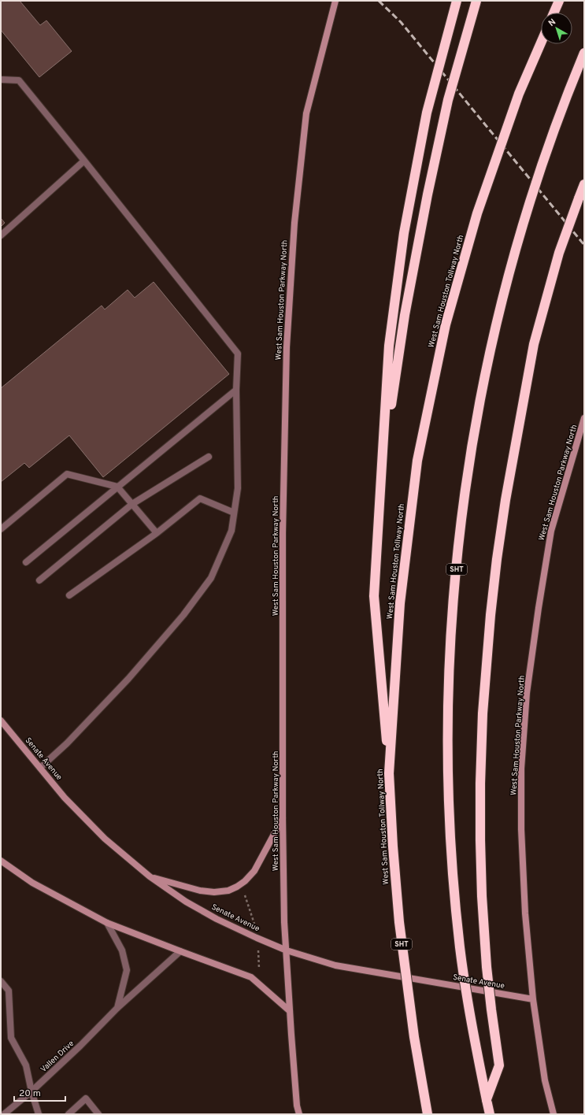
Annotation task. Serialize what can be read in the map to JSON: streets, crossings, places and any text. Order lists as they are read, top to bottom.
{
  "streets": {
    "highway": ["West Sam Houston Tollway North", "SHT"],
    "main road": ["West Sam Houston Parkway North", "Senate Avenue"],
    "street": ["Vallen Drive"]
  },
  "crossings": [
    ["West Sam Houston Parkway North", "Senate Avenue"]
  ],
  "scale_bar": "20 m",
  "north": "top left"
}
